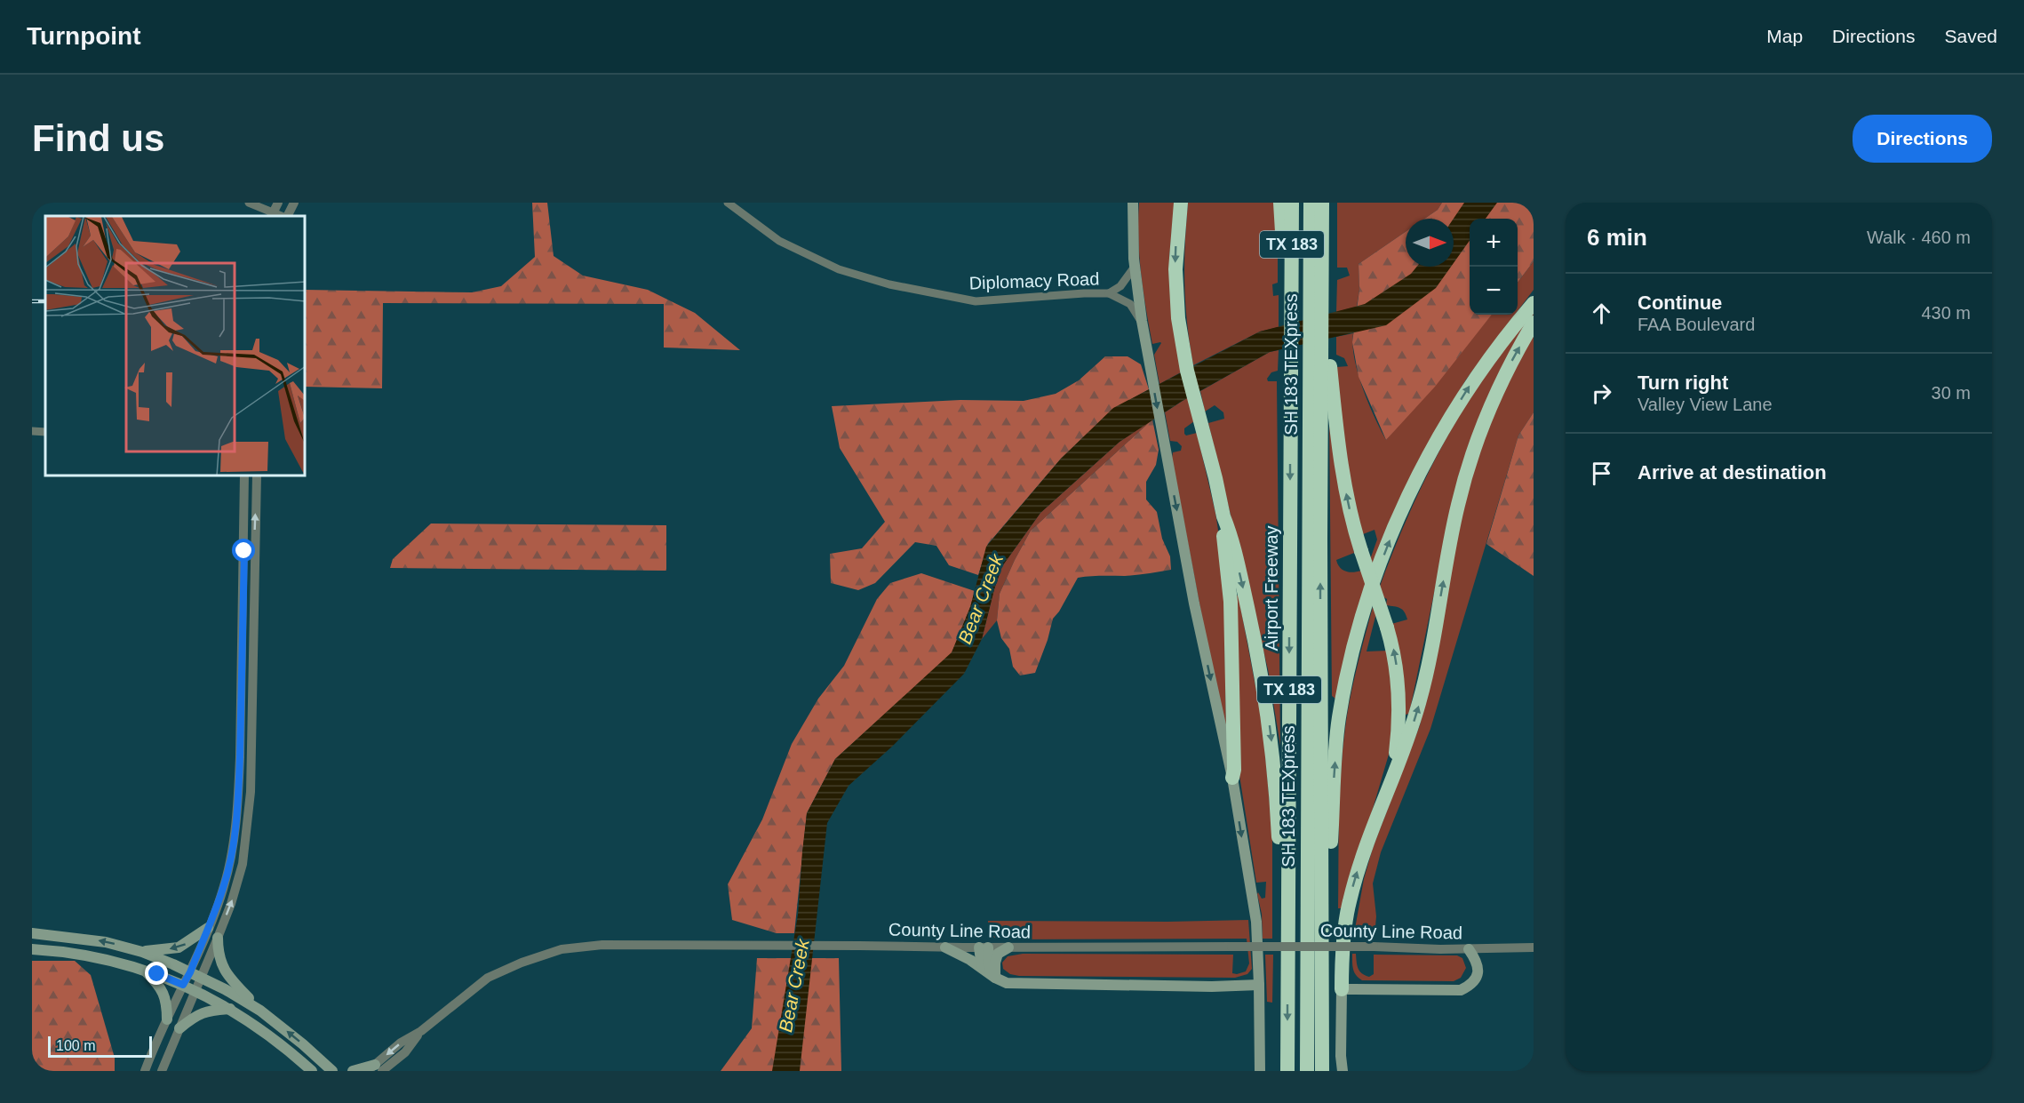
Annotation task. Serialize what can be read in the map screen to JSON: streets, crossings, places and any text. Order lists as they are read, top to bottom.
{
  "streets": {
    "highway": ["TX 183", "SH 183 TEXpress", "Airport Freeway"],
    "street": ["Diplomacy Road", "County Line Road"]
  },
  "crossings": [
    ["SH 183 TEXpress", "Airport Freeway"]
  ],
  "water": ["Bear Creek"],
  "scale_bar": "100 m",
  "north": "right",
  "page": {
    "header": "Turnpoint",
    "nav": ["Map", "Directions", "Saved"],
    "buttons": "Directions",
    "title": "Find us",
    "heading": ["6 min", "Walk · 460 m"],
    "map_buttons": ["+", "−"],
    "list": [
      ["Continue", "FAA Boulevard", "430 m"],
      ["Turn right", "Valley View Lane", "30 m"],
      "Arrive at destination"
    ],
    "scale": "100 m"
  }
}
